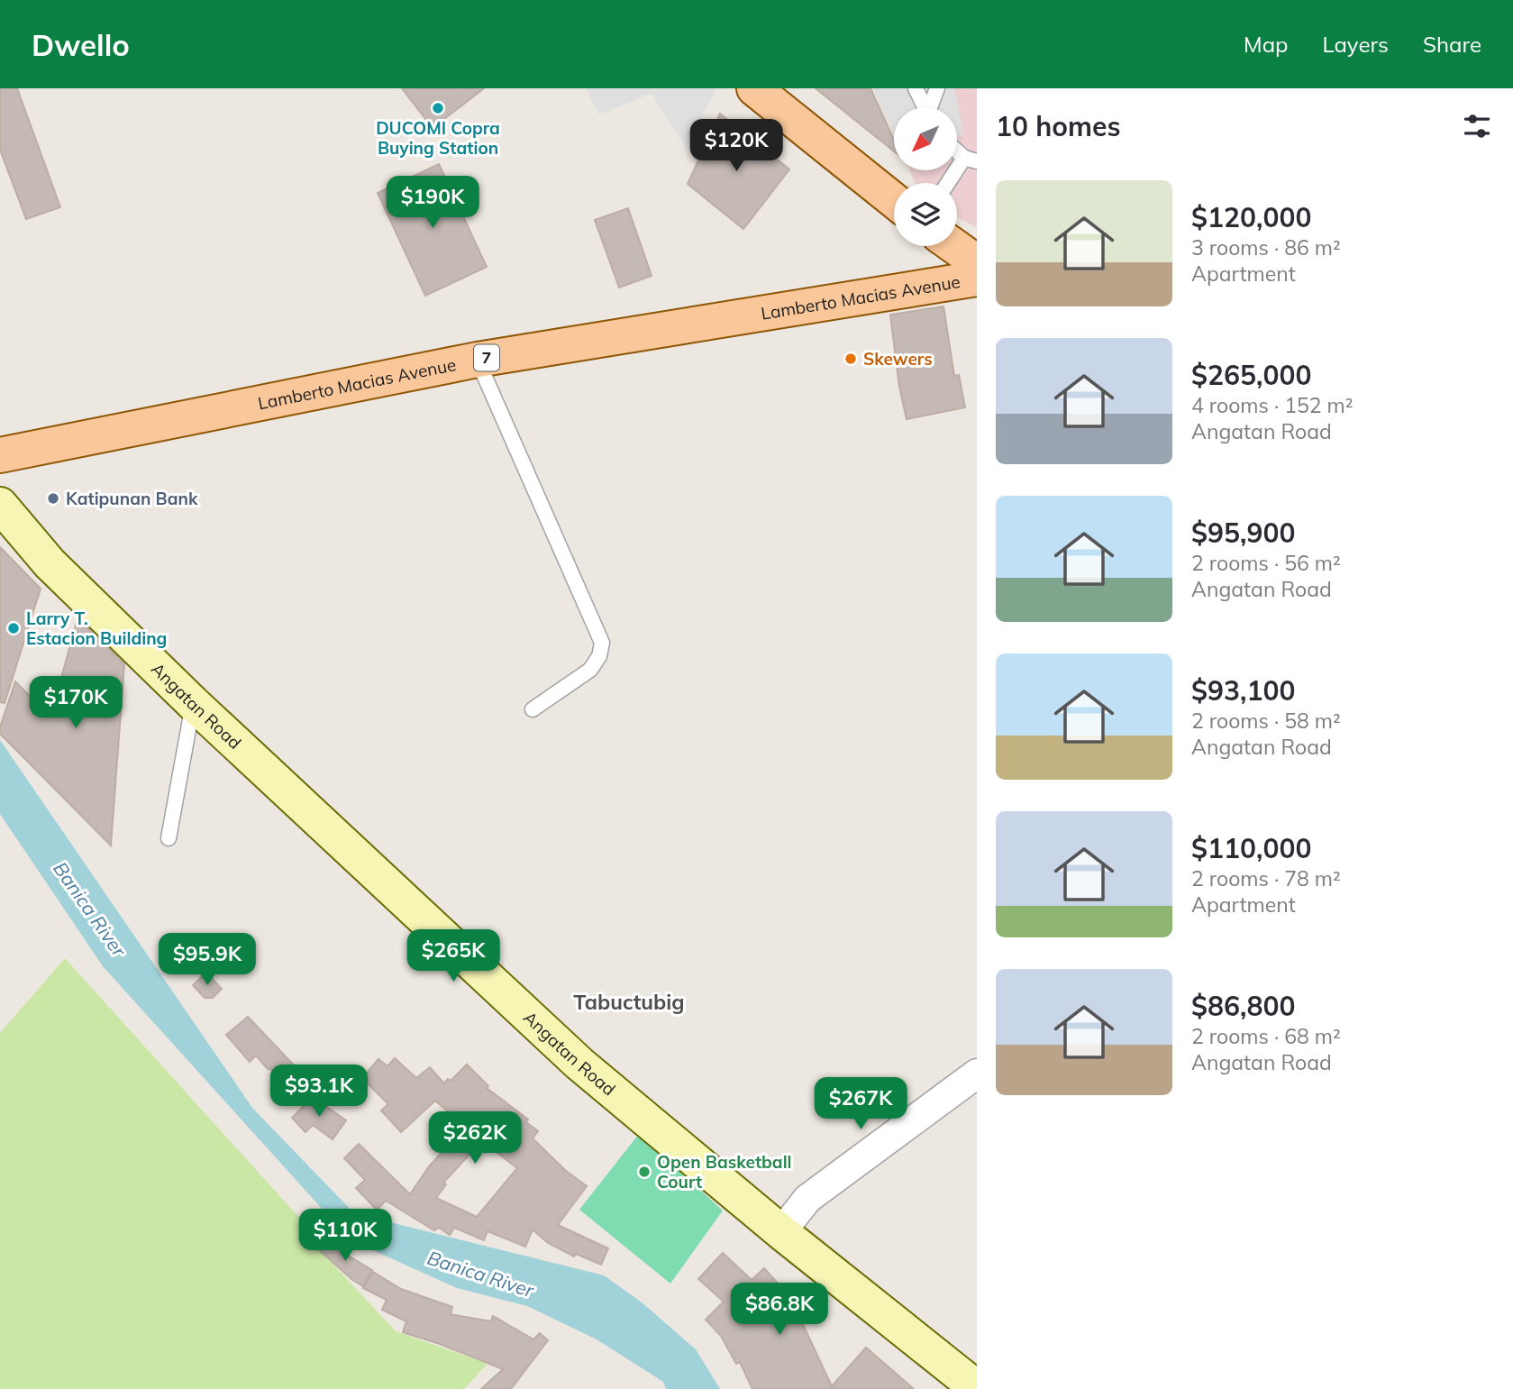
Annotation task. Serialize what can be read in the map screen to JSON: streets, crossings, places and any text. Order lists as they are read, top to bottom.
{
  "streets": {
    "main road": ["Lamberto Macias Avenue", "7", "Angatan Road"]
  },
  "districts": ["Tabuctubig"],
  "water": ["Banica River"],
  "places": [
    "DUCOMI Copra Buying Station",
    "Skewers",
    "Katipunan Bank",
    "Larry T. Estacion Building",
    "Open Basketball Court"
  ],
  "north": "bottom left",
  "page": {
    "header": "Dwello",
    "nav": ["Map", "Layers", "Share"],
    "heading": "10 homes",
    "price": [
      "$120K",
      "$190K",
      "$170K",
      "$265K",
      "$95.9K",
      "$93.1K",
      "$267K",
      "$262K",
      "$110K",
      "$86.8K"
    ],
    "list": [
      {
        "name": "$120,000",
        "note": "3 rooms · 86 m² · Apartment"
      },
      {
        "name": "$265,000",
        "note": "4 rooms · 152 m² · Angatan Road"
      },
      {
        "name": "$95,900",
        "note": "2 rooms · 56 m² · Angatan Road"
      },
      {
        "name": "$93,100",
        "note": "2 rooms · 58 m² · Angatan Road"
      },
      {
        "name": "$110,000",
        "note": "2 rooms · 78 m² · Apartment"
      },
      {
        "name": "$86,800",
        "note": "2 rooms · 68 m² · Angatan Road"
      }
    ]
  }
}
